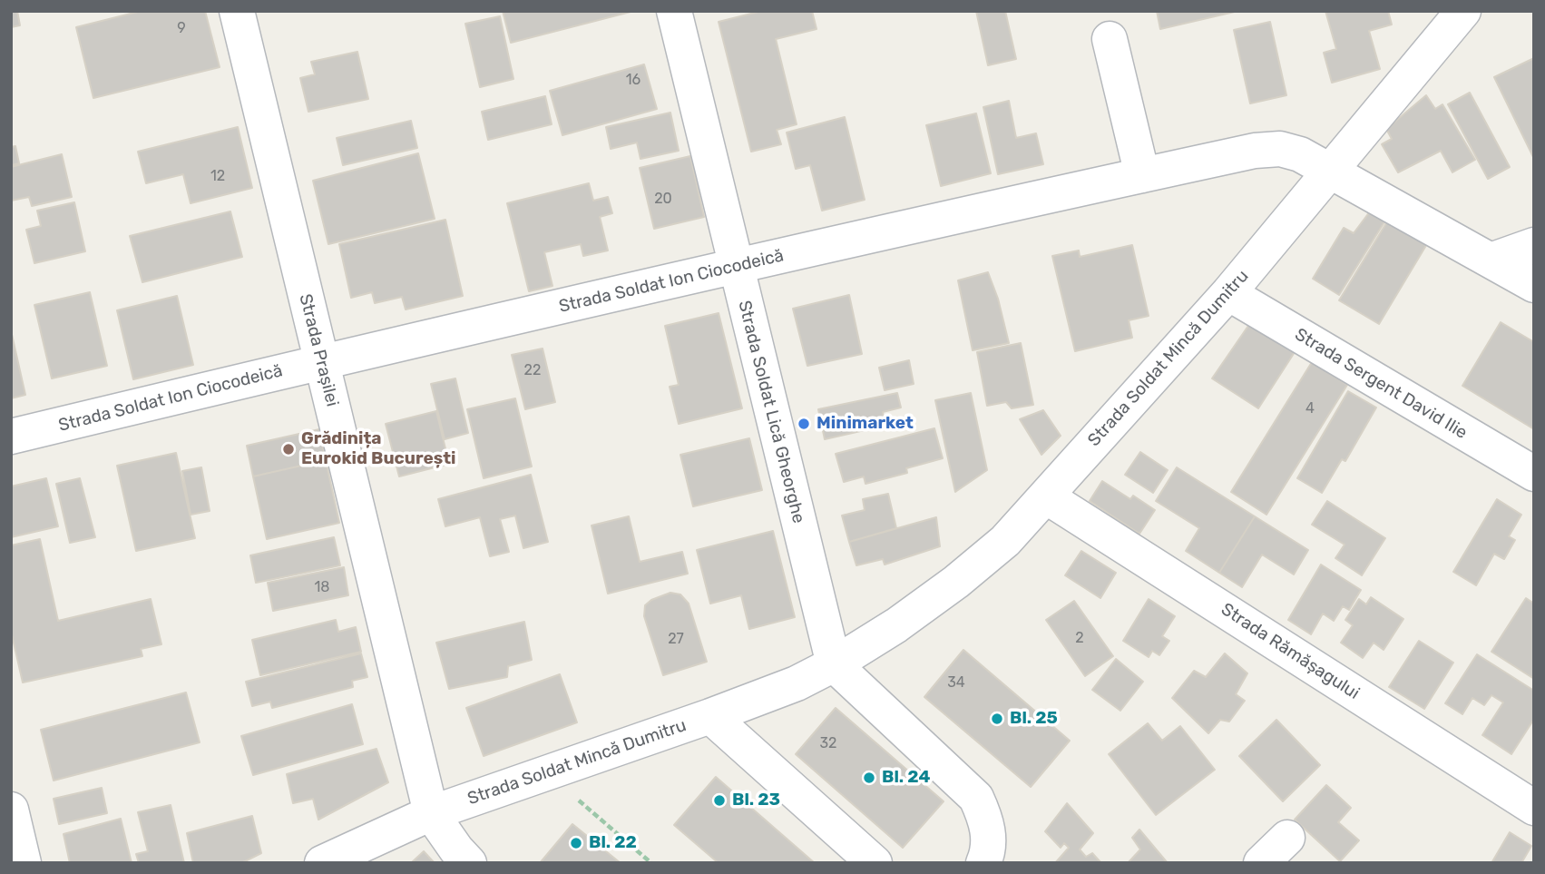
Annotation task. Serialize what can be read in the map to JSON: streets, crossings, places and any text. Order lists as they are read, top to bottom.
{
  "streets": {
    "street": [
      "Strada Soldat Ion Ciocodeică",
      "Strada Prașilei",
      "Strada Soldat Mincă Dumitru",
      "Strada Sergent David Ilie",
      "Strada Soldat Lică Gheorghe",
      "Strada Rămășagului"
    ]
  },
  "crossings": [
    ["Strada Soldat Ion Ciocodeică", "Strada Prașilei"],
    ["Strada Soldat Ion Ciocodeică", "Strada Soldat Mincă Dumitru"],
    ["Strada Soldat Ion Ciocodeică", "Strada Soldat Lică Gheorghe"],
    ["Strada Prașilei", "Strada Soldat Mincă Dumitru"],
    ["Strada Soldat Mincă Dumitru", "Strada Sergent David Ilie"],
    ["Strada Soldat Mincă Dumitru", "Strada Soldat Lică Gheorghe"],
    ["Strada Soldat Mincă Dumitru", "Strada Rămășagului"]
  ],
  "places": [
    "Minimarket",
    "Grădinița Eurokid București",
    "Bl. 25",
    "Bl. 24",
    "Bl. 23",
    "Bl. 22"
  ],
  "house_numbers": [
    "9",
    "16",
    "12",
    "20",
    "22",
    "4",
    "18",
    "2",
    "27",
    "34",
    "32"
  ]
}
